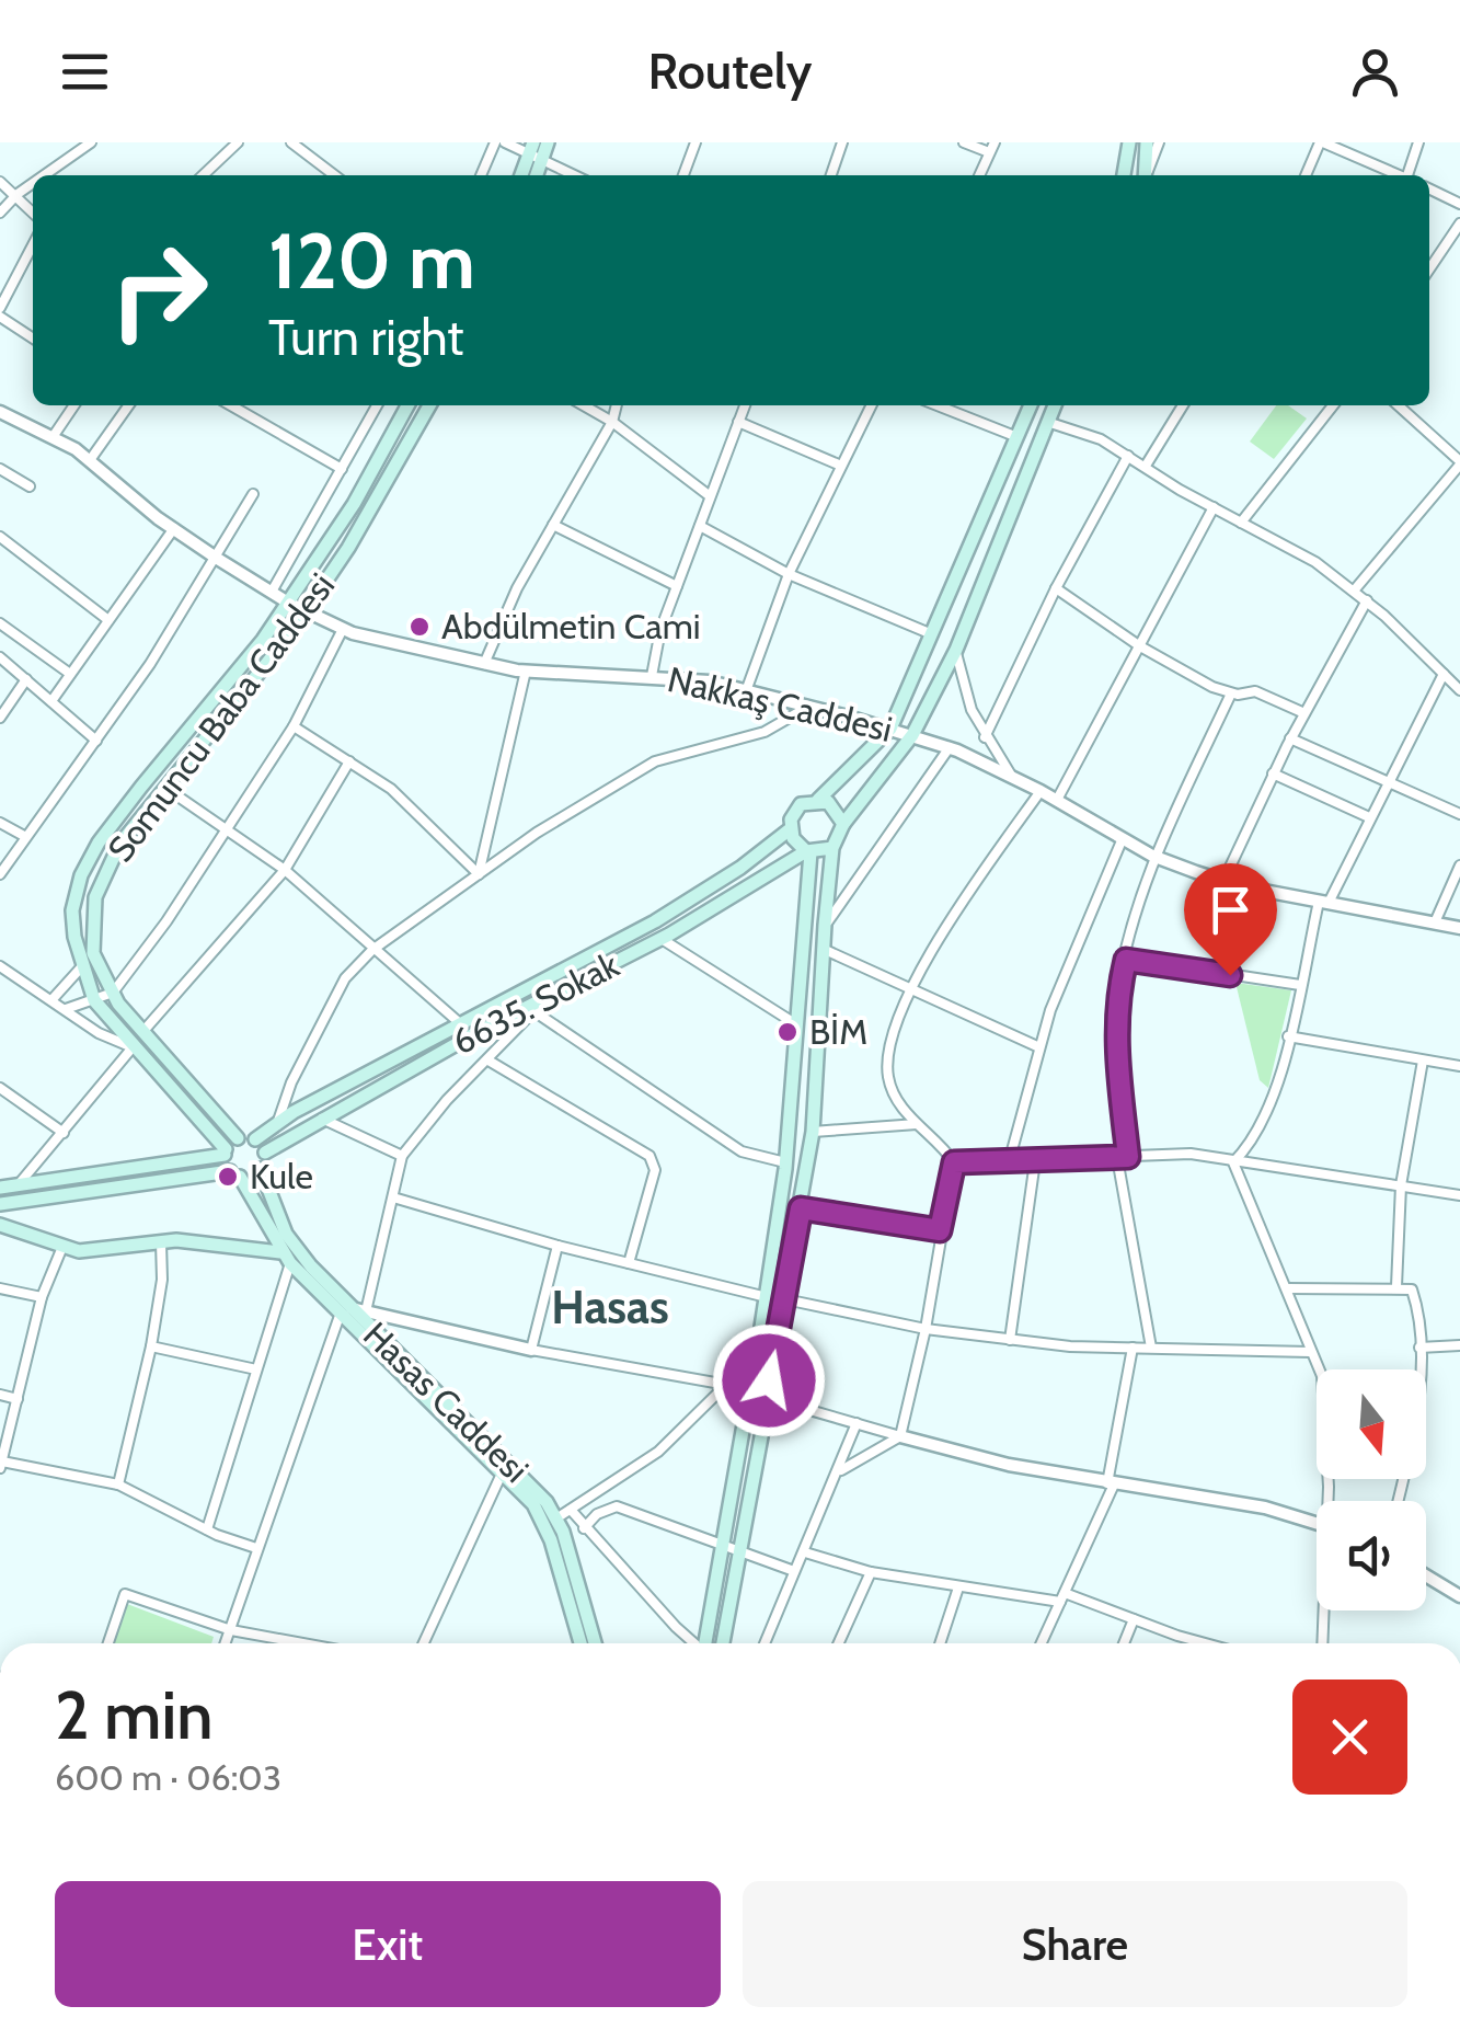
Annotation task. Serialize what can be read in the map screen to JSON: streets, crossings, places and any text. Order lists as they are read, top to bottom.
{
  "streets": {
    "main road": ["Somuncu Baba Caddesi", "6635. Sokak", "Hasas Caddesi"],
    "street": ["Nakkaş Caddesi"]
  },
  "crossings": [
    ["Nakkaş Caddesi", "Somuncu Baba Caddesi"],
    ["Somuncu Baba Caddesi", "6635. Sokak"],
    ["Somuncu Baba Caddesi", "Hasas Caddesi"],
    ["6635. Sokak", "Hasas Caddesi"]
  ],
  "districts": ["Hasas"],
  "places": ["Abdülmetin Cami", "BİM", "Kule"],
  "north": "bottom",
  "page": {
    "header": "Routely",
    "turn": ["120 m", "Turn right"],
    "heading": ["2 min", "600 m · 06:03"],
    "buttons": ["Exit", "Share"]
  }
}
